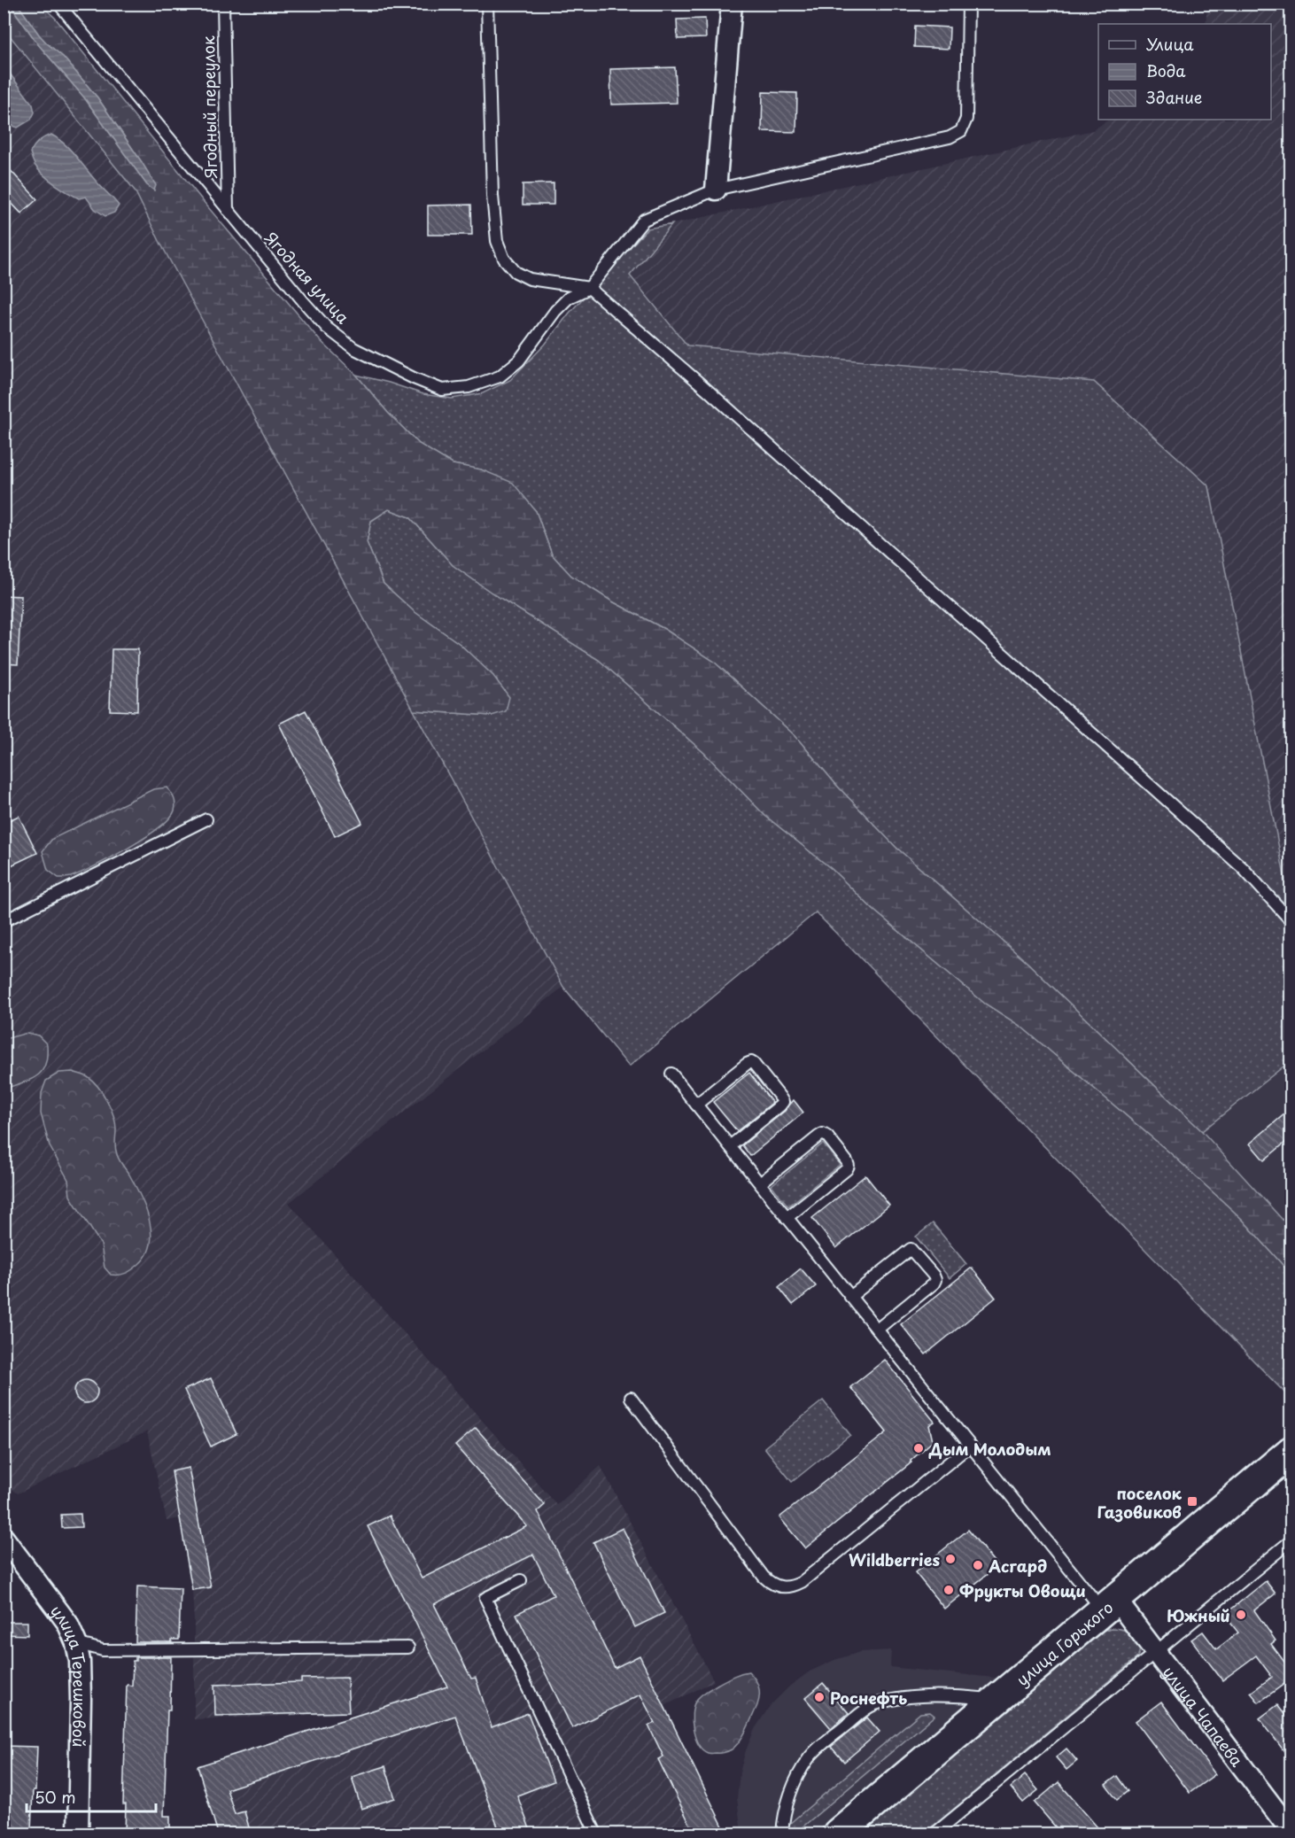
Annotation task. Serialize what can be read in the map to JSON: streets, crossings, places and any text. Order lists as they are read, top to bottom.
{
  "streets": {
    "main road": ["улица Горького"],
    "street": ["улица Терешковой", "улица Чапаева"],
    "lane": ["Ягодный переулок", "Ягодная улица"]
  },
  "crossings": [
    ["Ягодный переулок", "Ягодная улица"],
    ["улица Горького", "улица Чапаева"]
  ],
  "places": {
    "other": [
      "Дым Молодым",
      "Wildberries",
      "Асгард",
      "Фрукты Овощи",
      "Южный",
      "Роснефть"
    ],
    "transit": ["поселок Газовиков"]
  },
  "legend": ["Улица", "Вода", "Здание"],
  "scale_bar": "50 m"
}
